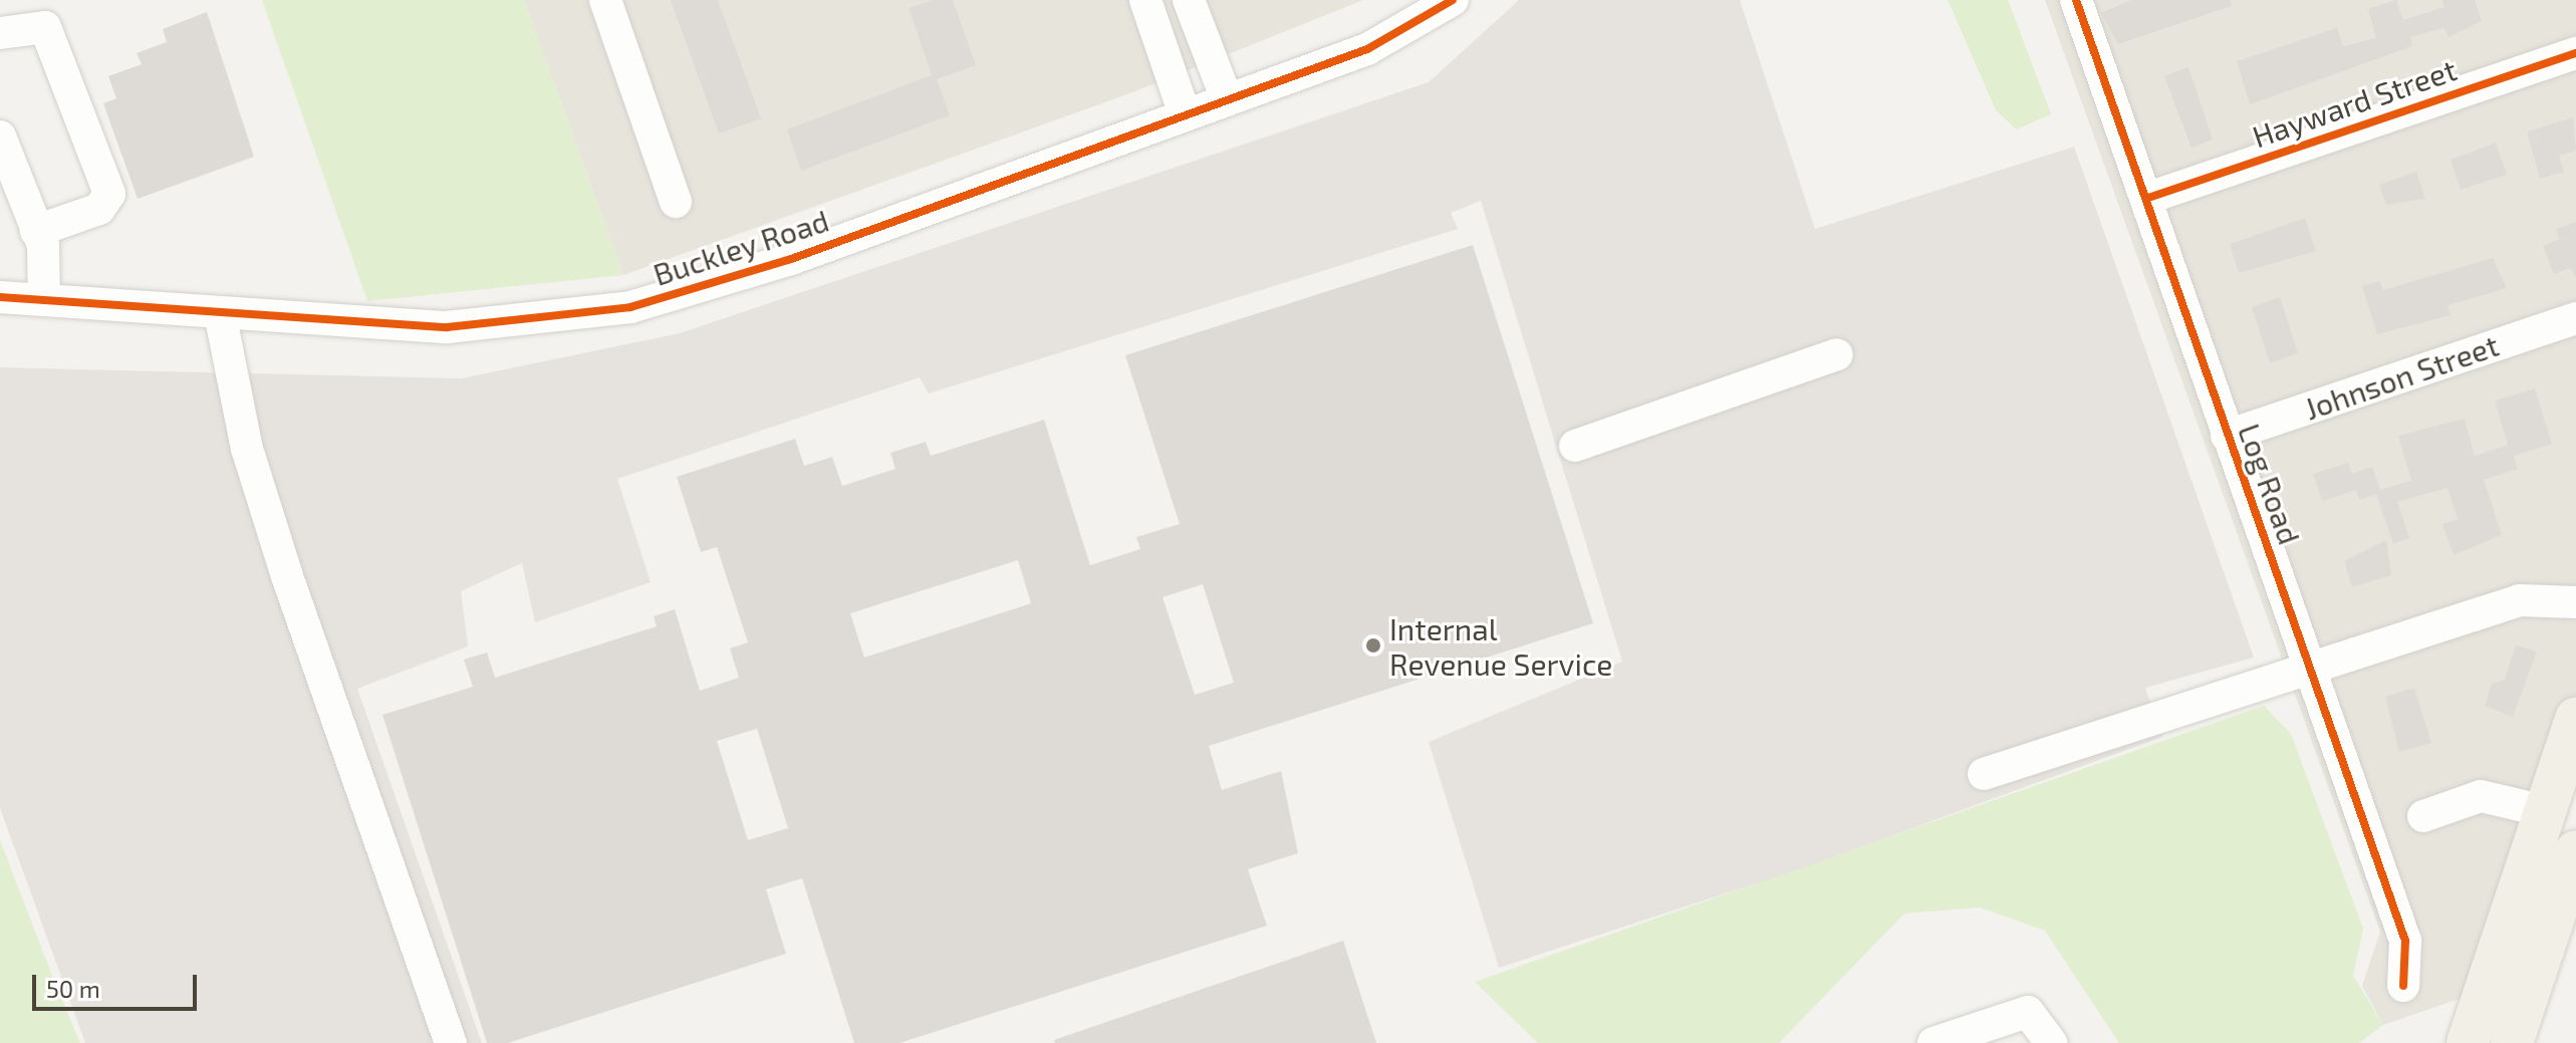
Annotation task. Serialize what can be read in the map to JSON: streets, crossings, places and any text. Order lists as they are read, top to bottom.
{
  "streets": {
    "street": [
      "Hayward Street",
      "Buckley Road",
      "Johnson Street",
      "Log Road"
    ]
  },
  "crossings": [
    ["Hayward Street", "Log Road"],
    ["Johnson Street", "Log Road"]
  ],
  "places": ["Internal Revenue Service"],
  "scale_bar": "50 m"
}
